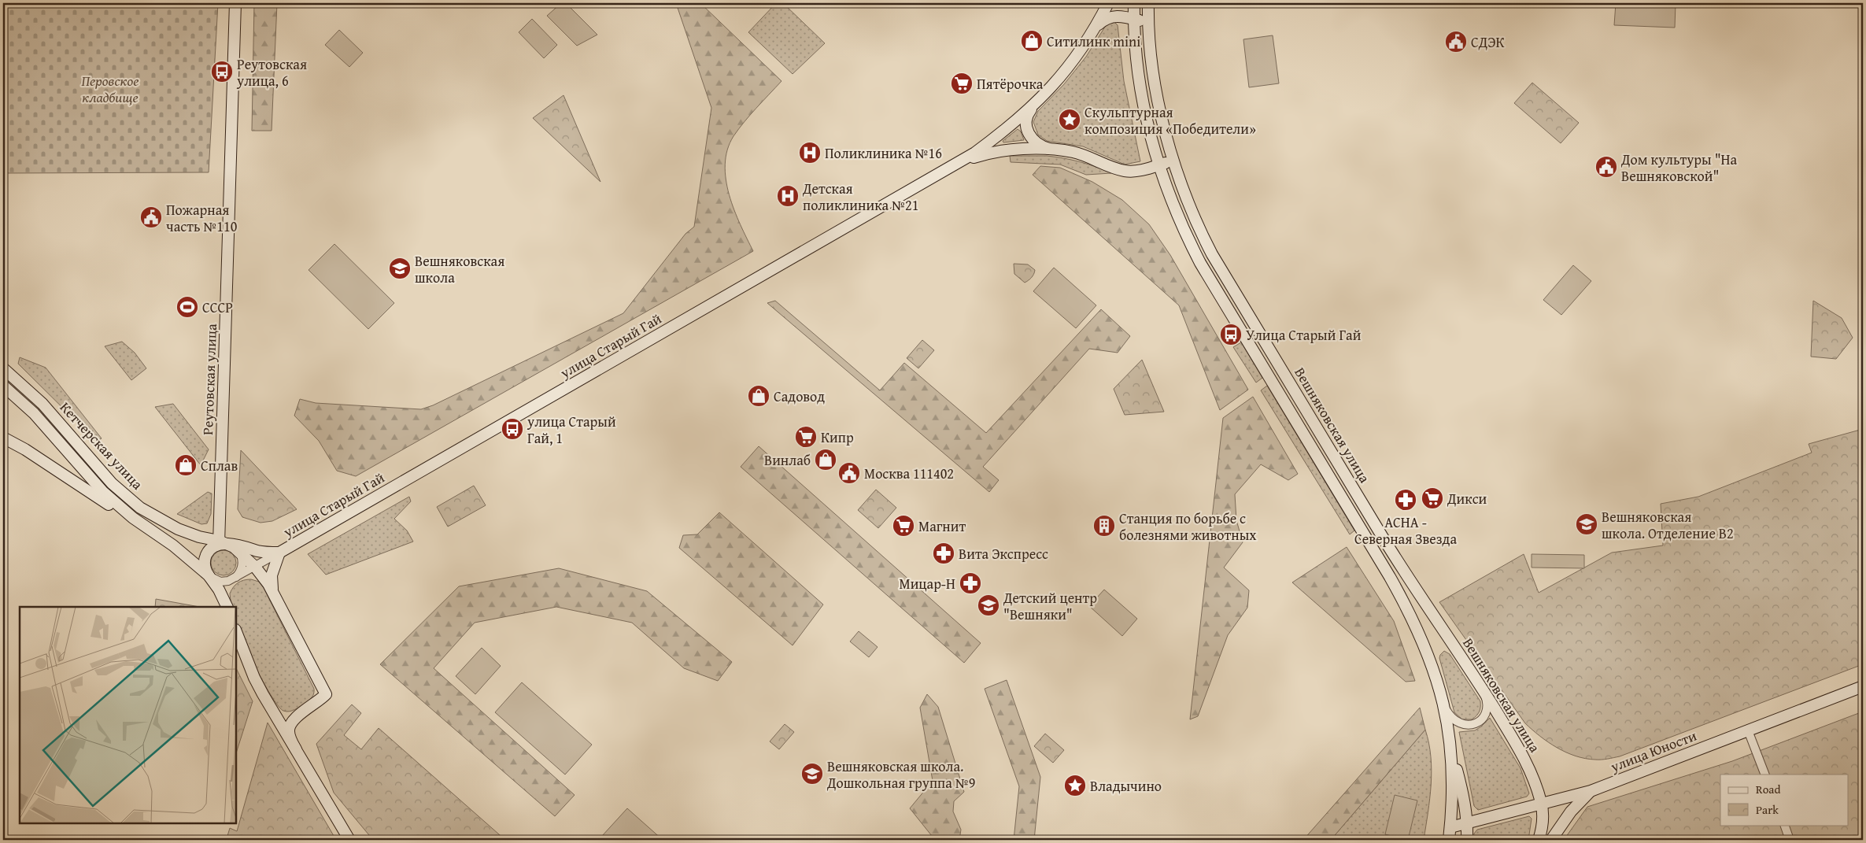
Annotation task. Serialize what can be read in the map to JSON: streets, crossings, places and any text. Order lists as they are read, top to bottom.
{
  "streets": {
    "main road": [
      "улица Старый Гай",
      "Реутовская улица",
      "Вешняковская улица",
      "Кетчерская улица",
      "улица Юности"
    ]
  },
  "crossings": [
    ["улица Старый Гай", "Реутовская улица"],
    ["улица Старый Гай", "Вешняковская улица"],
    ["улица Старый Гай", "Кетчерская улица"],
    ["Реутовская улица", "Кетчерская улица"],
    ["Вешняковская улица", "улица Юности"]
  ],
  "parks": ["Перовское кладбище"],
  "places": {
    "shop": [
      "Ситилинк mini",
      "Садовод",
      "Винлаб",
      "Сплав"
    ],
    "public building": [
      "СДЭК",
      "Дом культуры \"На Вешняковской\"",
      "Пожарная часть №110",
      "Москва 111402"
    ],
    "bus stop": ["Реутовская улица, 6", "Улица Старый Гай", "улица Старый Гай, 1"],
    "supermarket": [
      "Пятёрочка",
      "Кипр",
      "Дикси",
      "Магнит"
    ],
    "place": ["Скульптурная композиция «Победители»", "Владычино"],
    "hospital": ["Поликлиника №16", "Детская поликлиника №21"],
    "school or university": [
      "Вешняковская школа",
      "Вешняковская школа. Отделение В2",
      "Детский центр \"Вешняки\"",
      "Вешняковская школа. Дошкольная группа №9"
    ],
    "sports": ["СССР"],
    "pharmacy": ["АСНА - Северная Звезда", "Вита Экспресс", "Мицар-Н"],
    "building": ["Станция по борьбе с болезнями животных"]
  },
  "legend": ["Road", "Park"]
}
